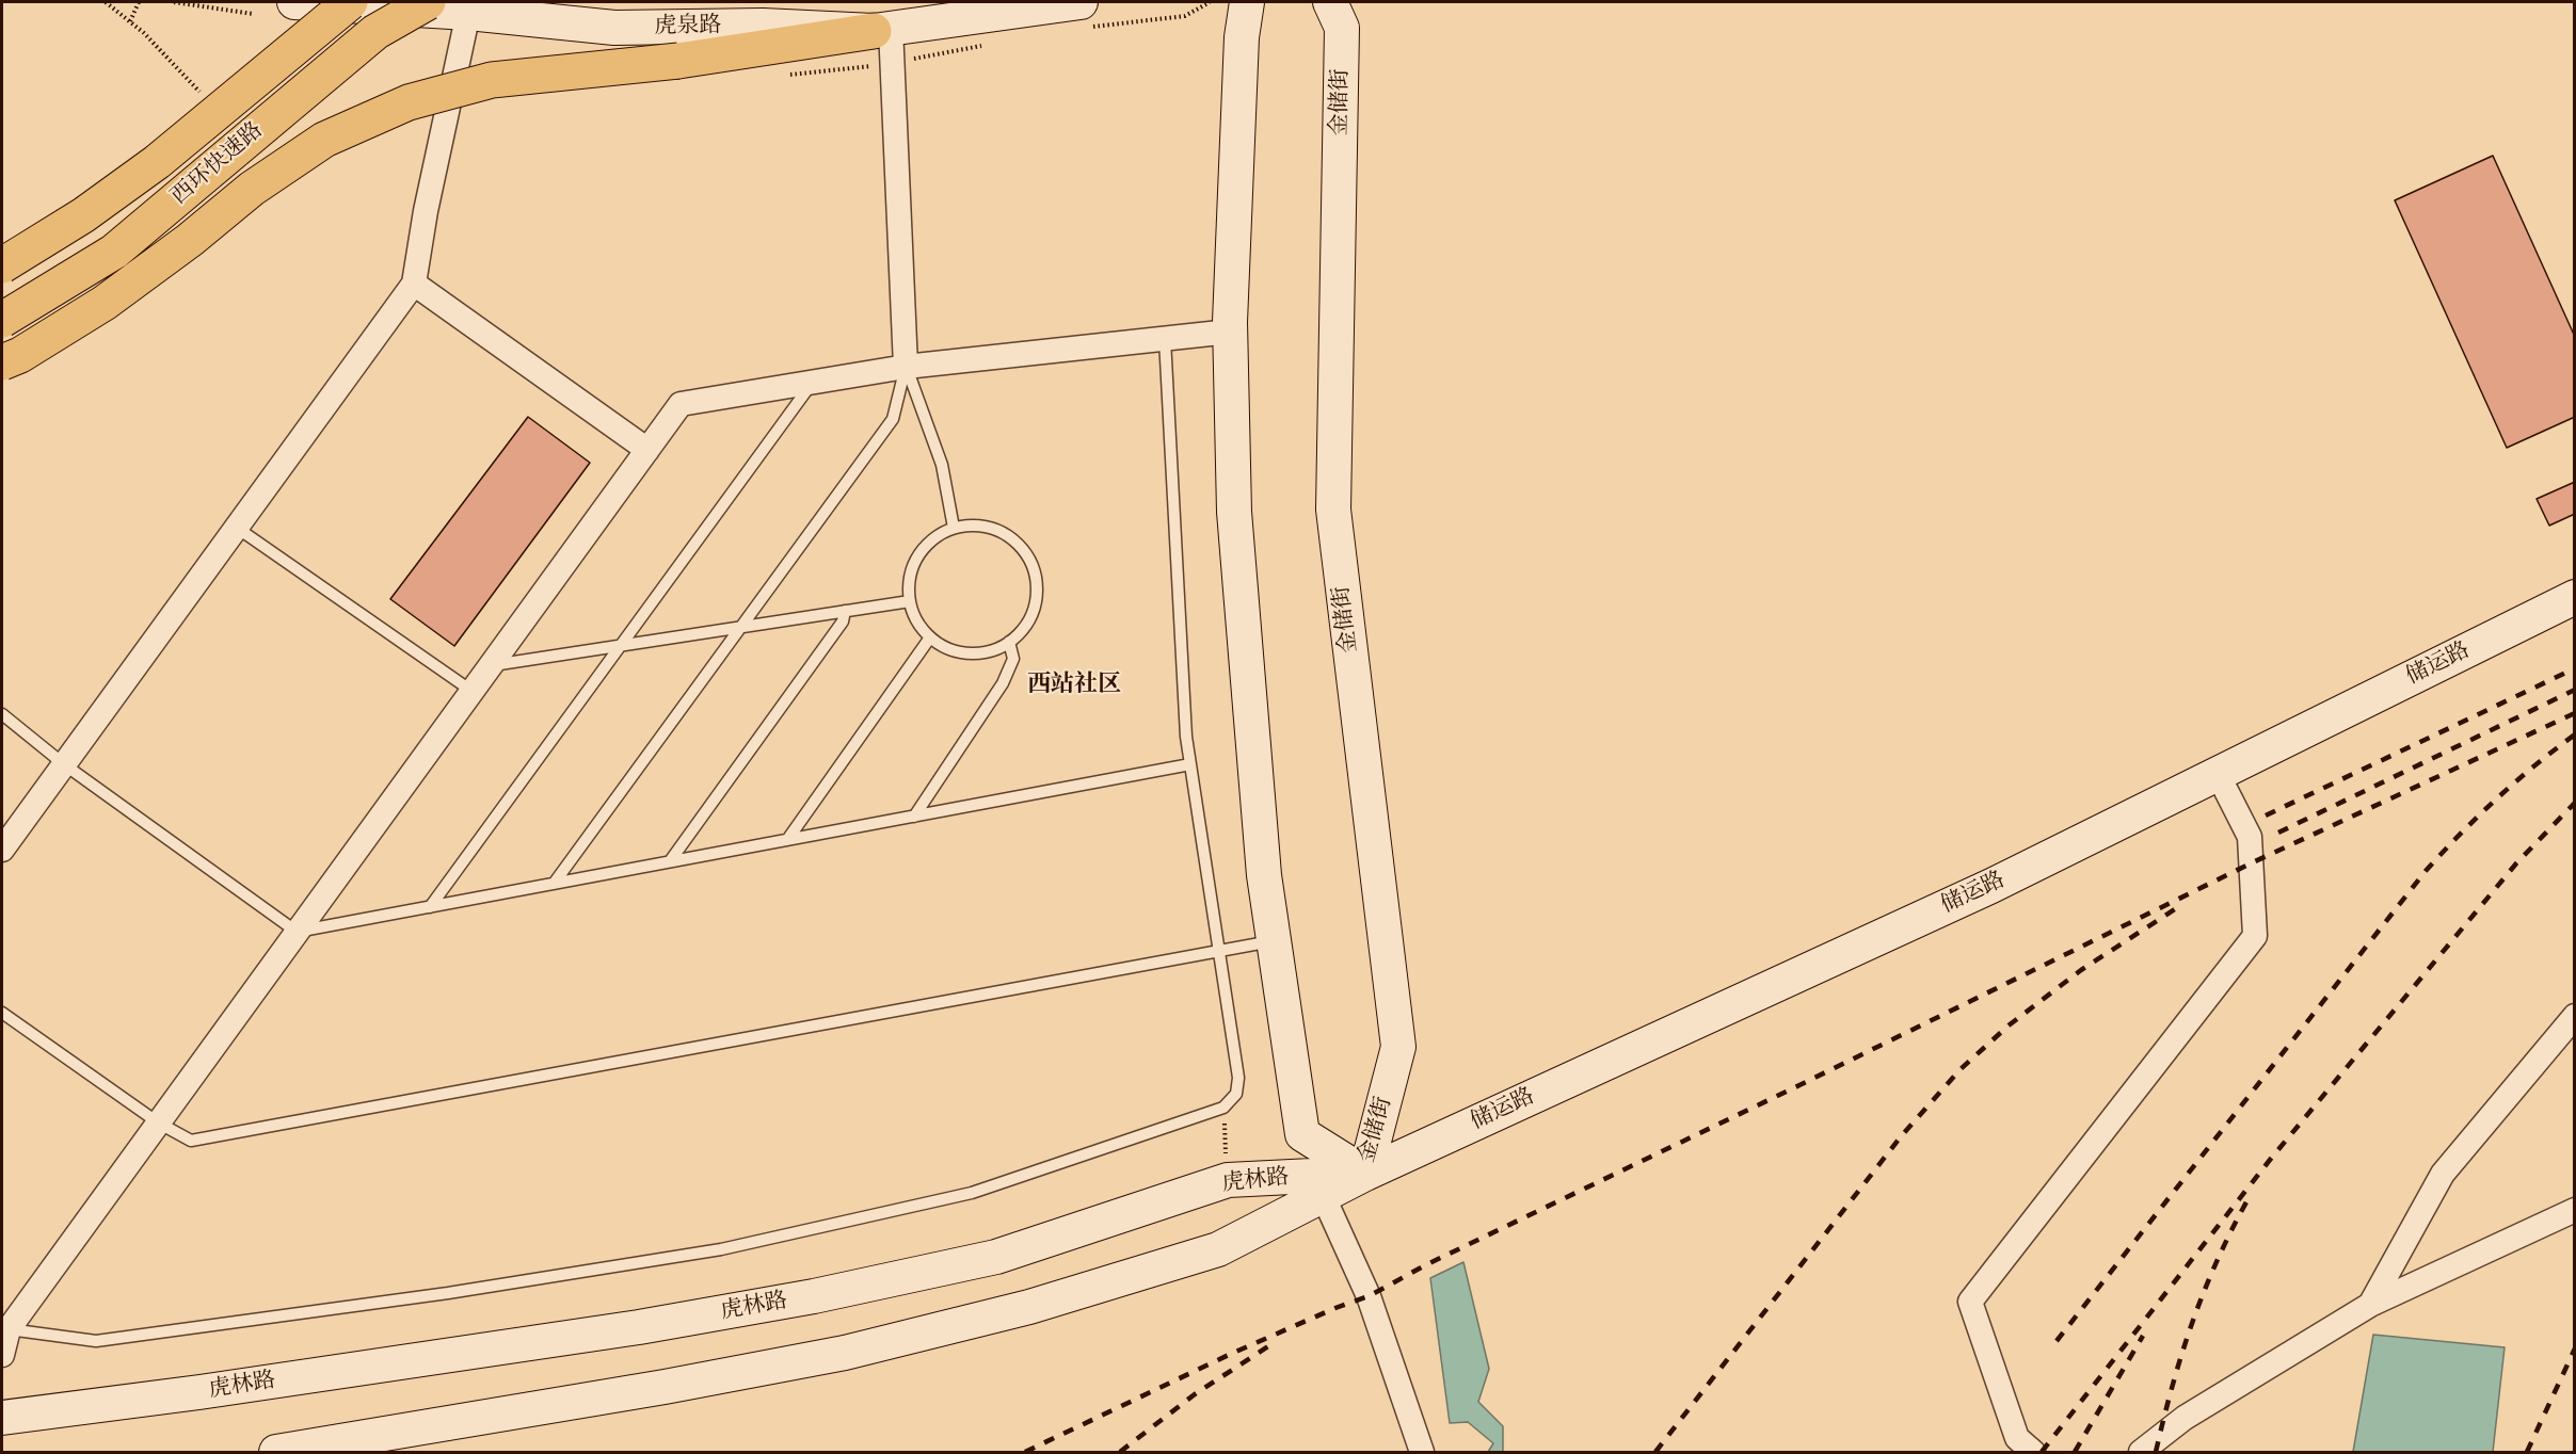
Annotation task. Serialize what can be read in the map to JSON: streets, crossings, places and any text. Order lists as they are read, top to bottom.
{
  "streets": {
    "highway": ["西环快速路"],
    "street": [
      "虎泉路",
      "金储街",
      "储运路",
      "虎林路"
    ]
  },
  "crossings": [
    ["金储街", "储运路"],
    ["金储街", "虎林路"],
    ["储运路", "虎林路"]
  ],
  "districts": ["西站社区"]
}
